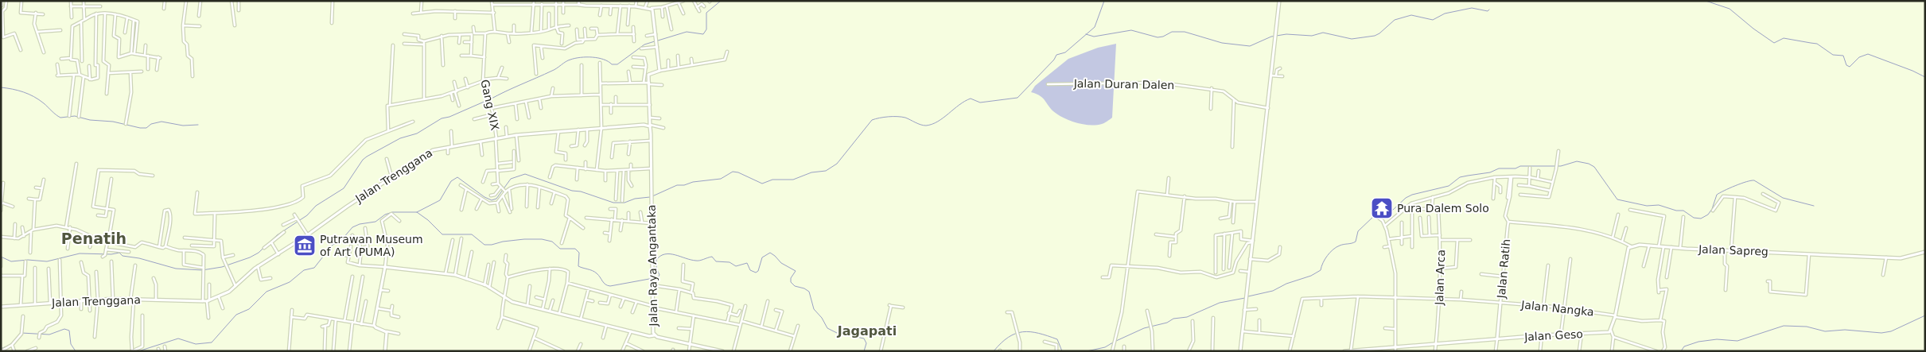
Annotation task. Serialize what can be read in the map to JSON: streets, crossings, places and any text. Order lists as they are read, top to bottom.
{
  "streets": {
    "main road": [
      "Jalan Trenggana",
      "Jalan Sapreg",
      "Jalan Raya Angantaka",
      "Jalan Ratih",
      "Jalan Geso"
    ],
    "street": [
      "Jalan Duran Dalen",
      "Gang XIX",
      "Jalan Arca",
      "Jalan Nangka"
    ]
  },
  "crossings": [
    ["Gang XIX", "Jalan Trenggana"],
    ["Jalan Trenggana", "Jalan Raya Angantaka"],
    ["Jalan Ratih", "Jalan Nangka"],
    ["Jalan Ratih", "Jalan Geso"],
    ["Jalan Arca", "Jalan Nangka"],
    ["Jalan Arca", "Jalan Geso"]
  ],
  "districts": ["Penatih", "Jagapati"],
  "places": {
    "temple": ["Pura Dalem Solo"],
    "museum": ["Putrawan Museum of Art (PUMA)"]
  }
}
